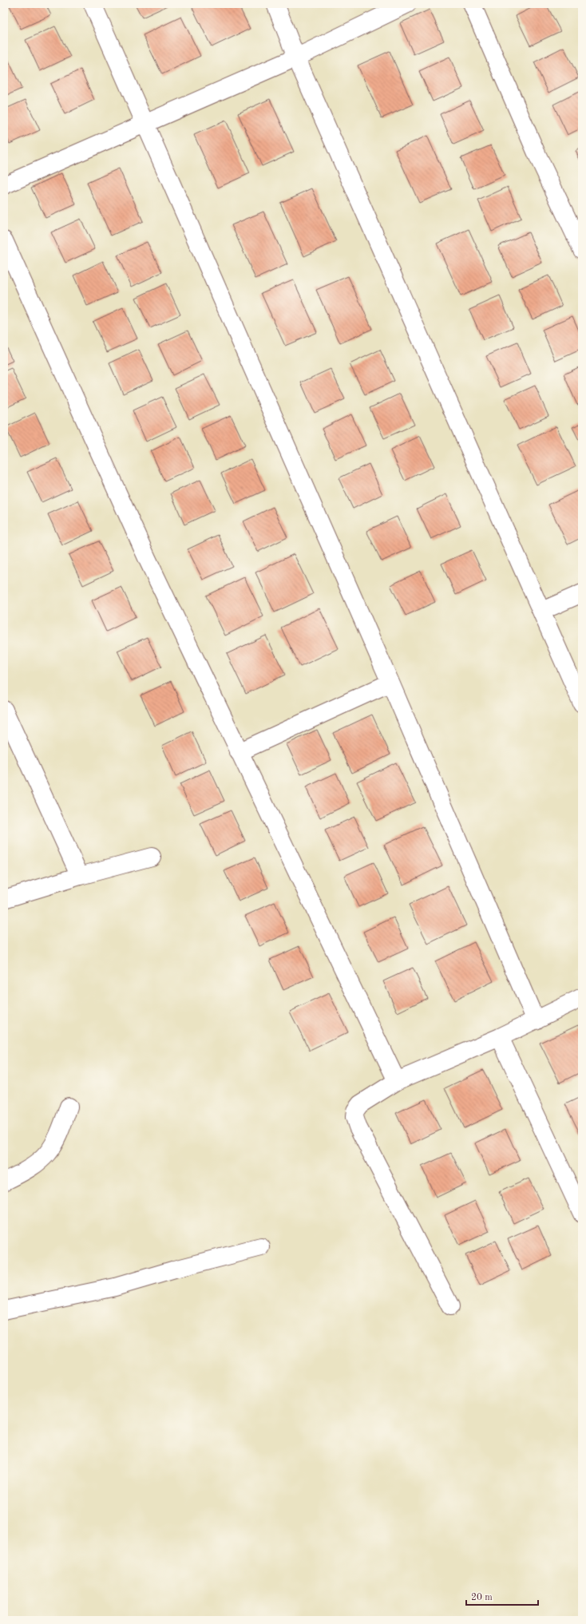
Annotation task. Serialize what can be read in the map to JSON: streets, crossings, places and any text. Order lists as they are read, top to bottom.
{
  "scale_bar": "20 m"
}
